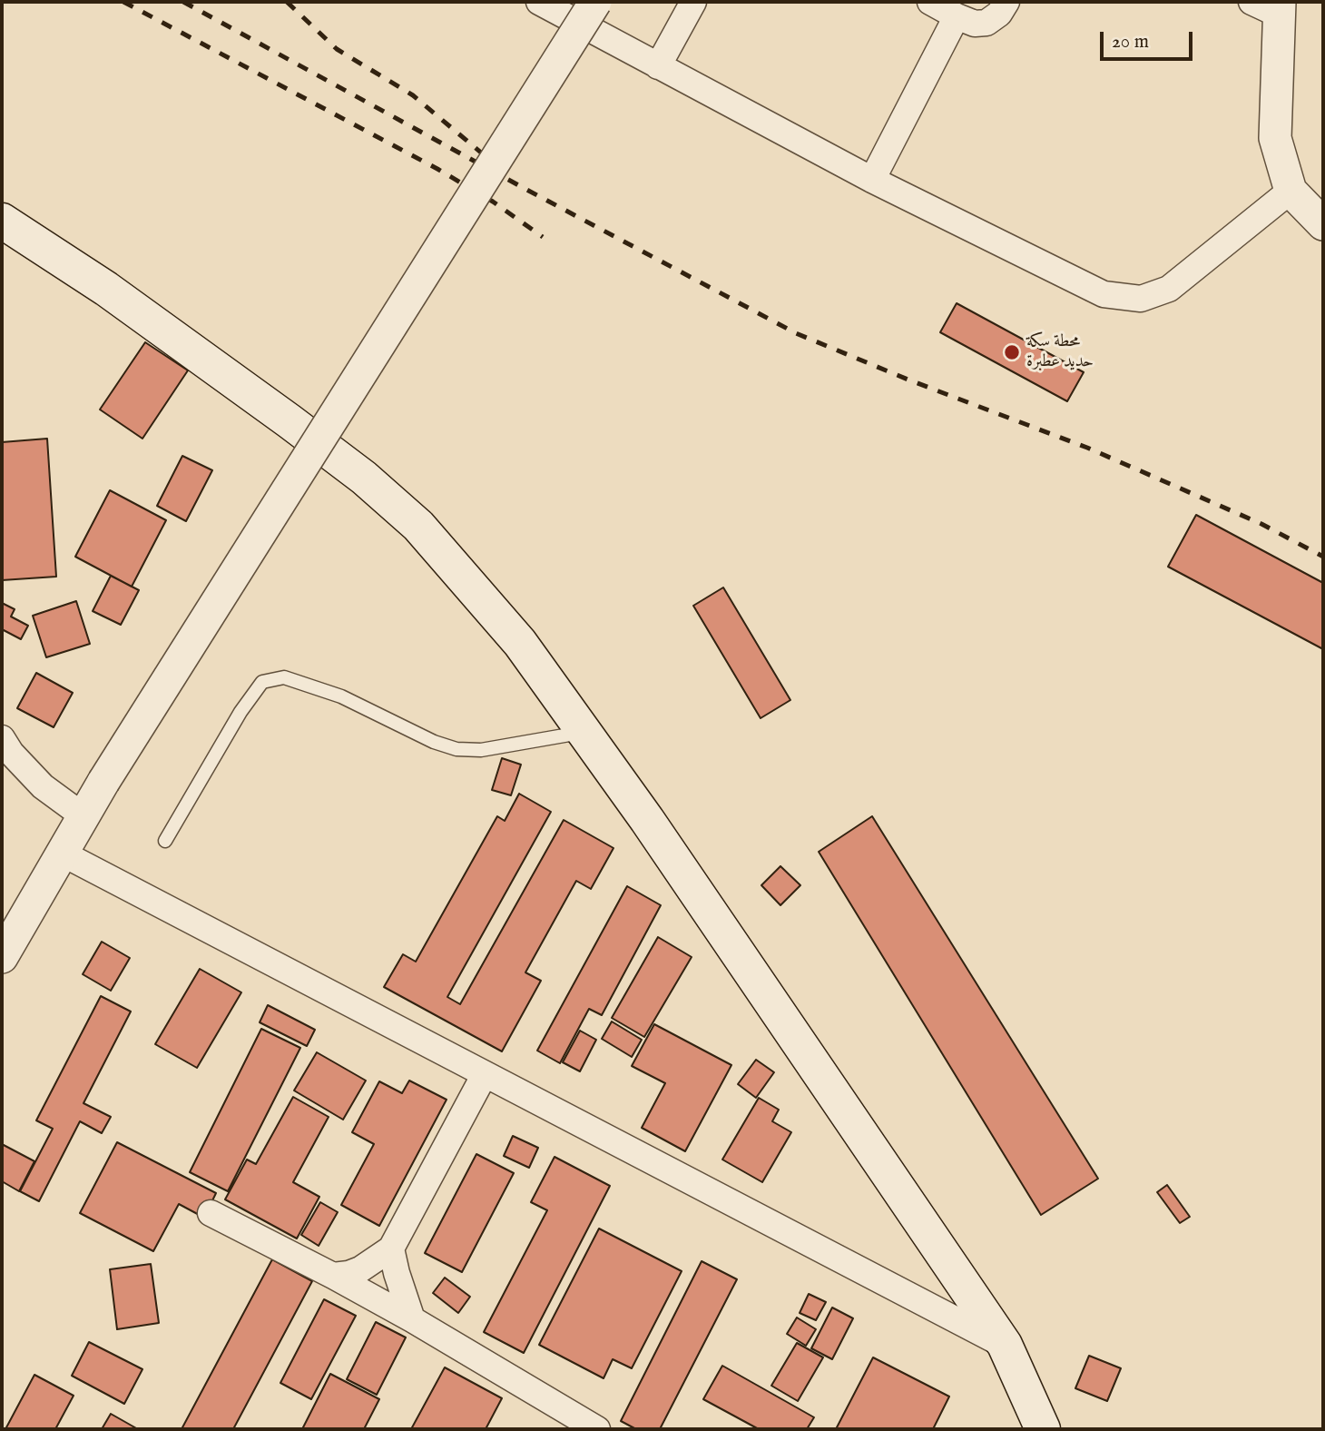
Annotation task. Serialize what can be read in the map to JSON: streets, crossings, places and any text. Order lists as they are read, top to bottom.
{
  "places": ["محطة سكة حديد عطبرة"],
  "scale_bar": "20 m"
}
